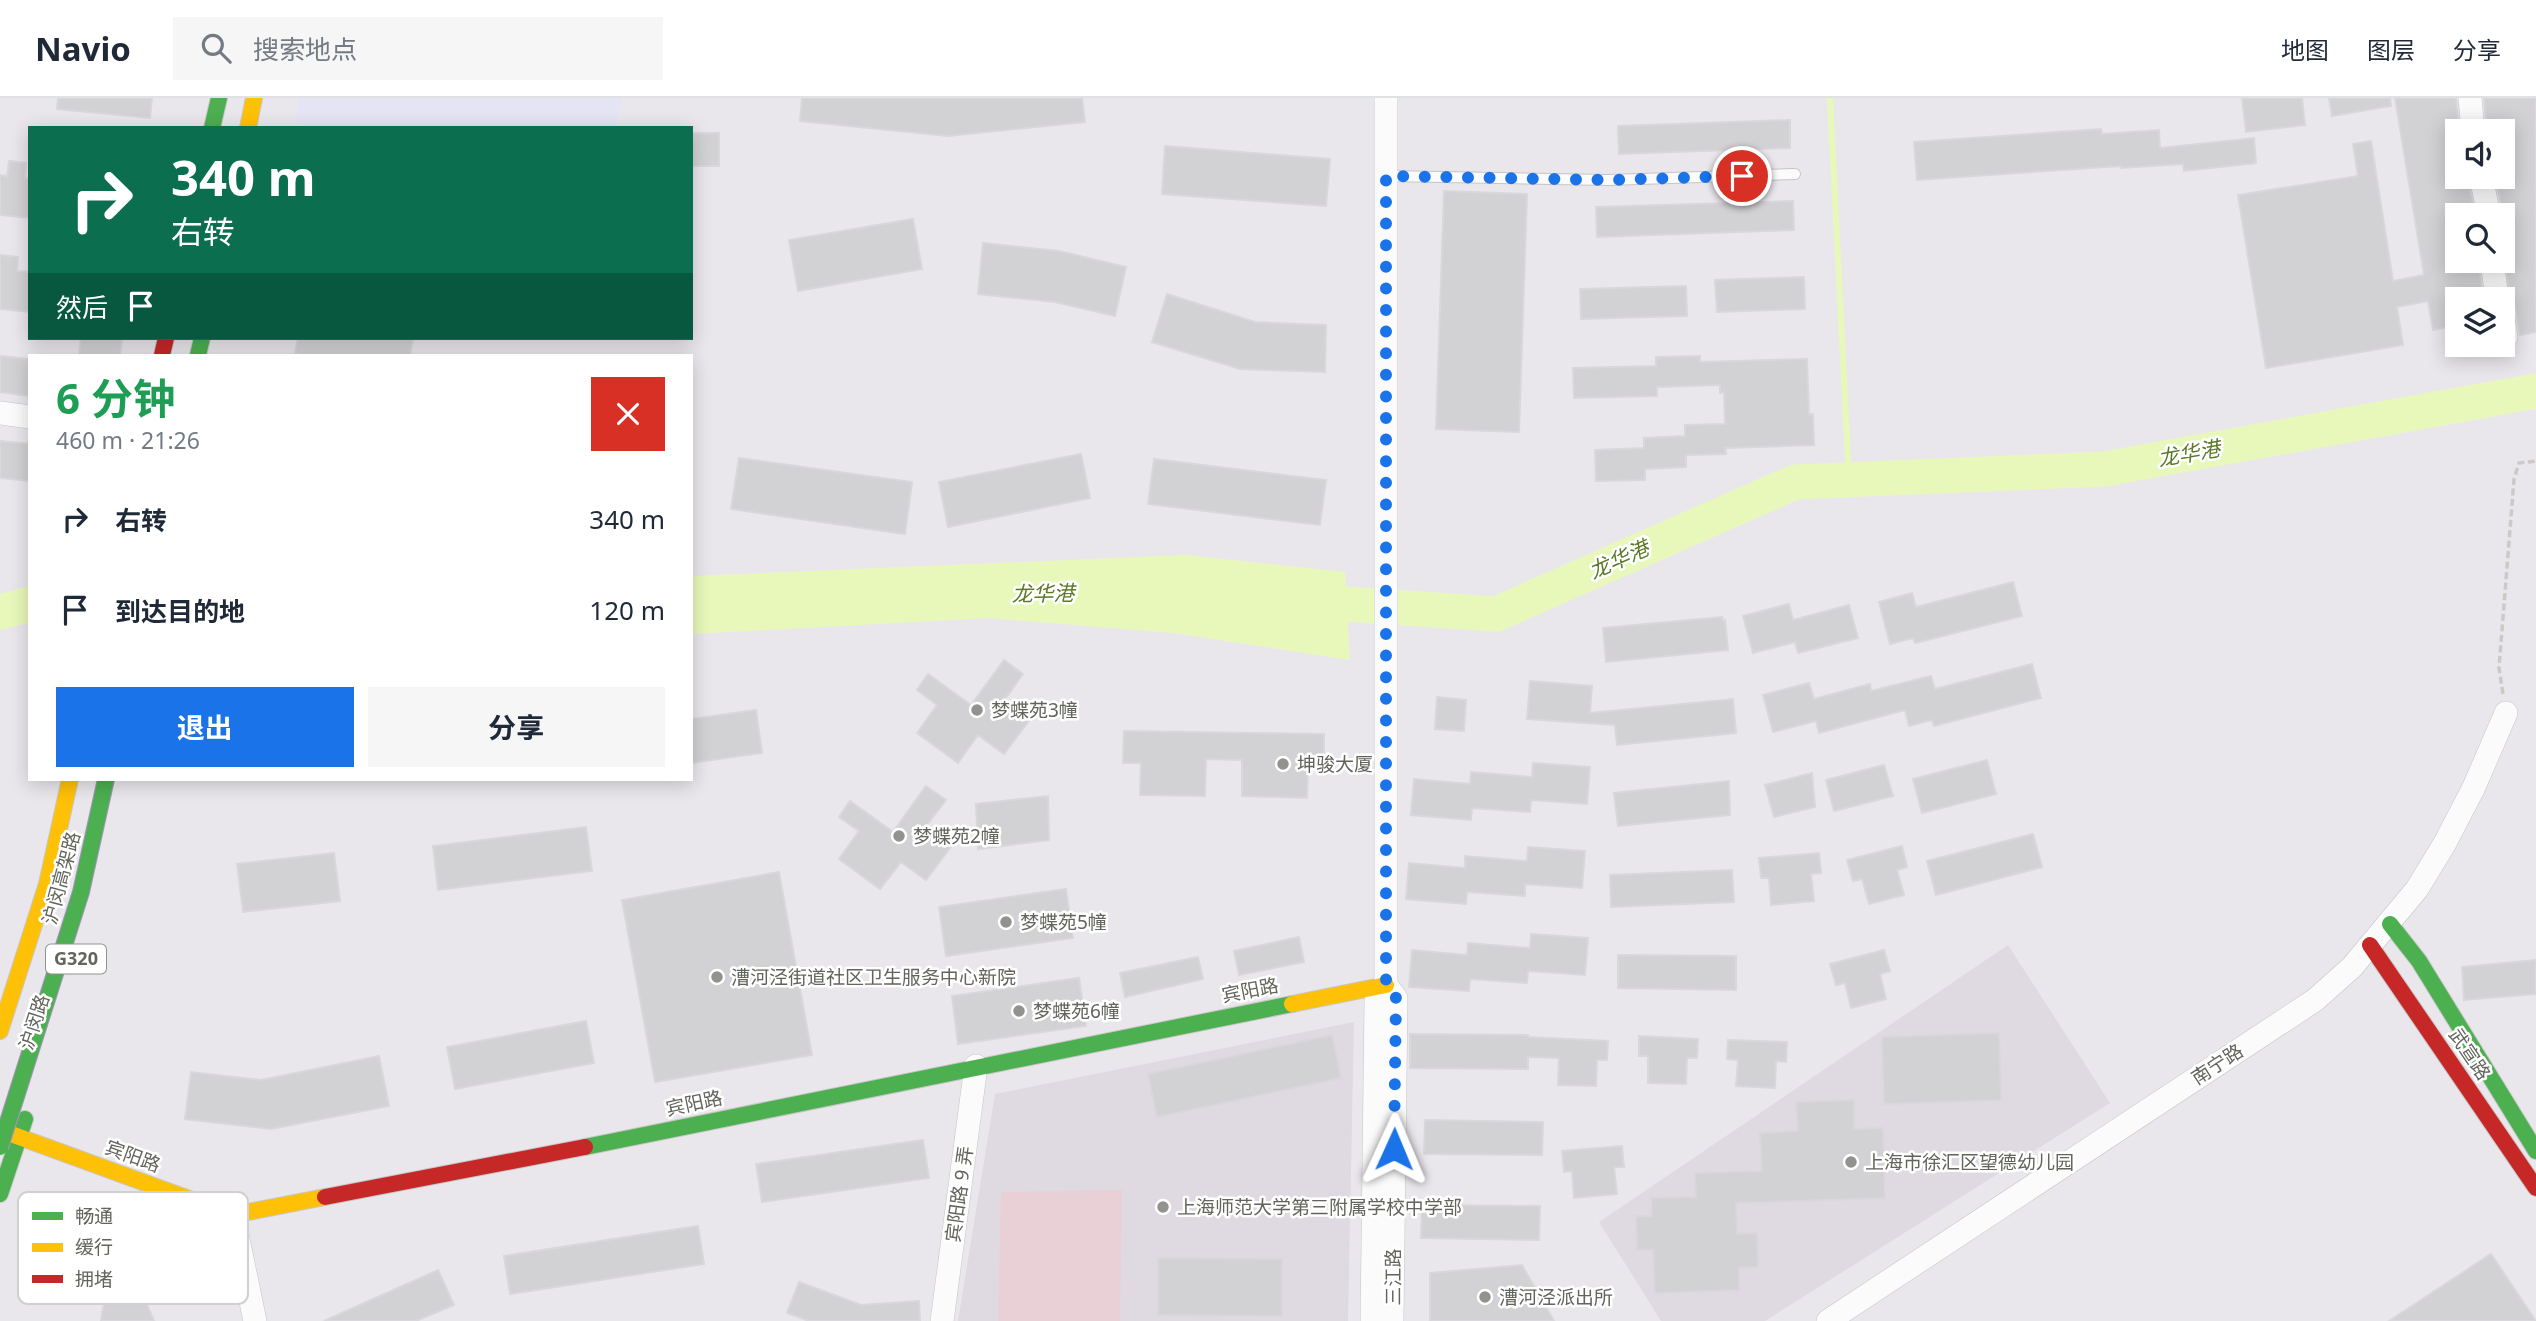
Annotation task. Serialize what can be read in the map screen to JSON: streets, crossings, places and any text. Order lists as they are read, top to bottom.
{
  "streets": {
    "main road": [
      "沪闵高架路",
      "G320",
      "宾阳路",
      "沪闵路",
      "武宣路"
    ],
    "street": ["南宁路", "宾阳路 9 弄", "三江路"]
  },
  "crossings": [
    ["宾阳路", "沪闵路"],
    ["宾阳路", "宾阳路 9 弄"],
    ["宾阳路", "三江路"],
    ["武宣路", "南宁路"]
  ],
  "water": ["龙华港"],
  "places": [
    "梦蝶苑3幢",
    "坤骏大厦",
    "梦蝶苑2幢",
    "梦蝶苑5幢",
    "漕河泾街道社区卫生服务中心新院",
    "梦蝶苑6幢",
    "上海市徐汇区望德幼儿园",
    "上海师范大学第三附属学校中学部",
    "漕河泾派出所"
  ],
  "legend": ["畅通", "缓行", "拥堵"],
  "page": {
    "header": "Navio",
    "search": "搜索地点",
    "nav": ["地图", "图层", "分享"],
    "turn": ["340 m", "右转"],
    "then": "然后",
    "heading": ["6 分钟", "460 m · 21:26"],
    "list": [
      {
        "name": "右转",
        "value": "340 m"
      },
      {
        "name": "到达目的地",
        "value": "120 m"
      }
    ],
    "buttons": ["退出", "分享"]
  }
}
